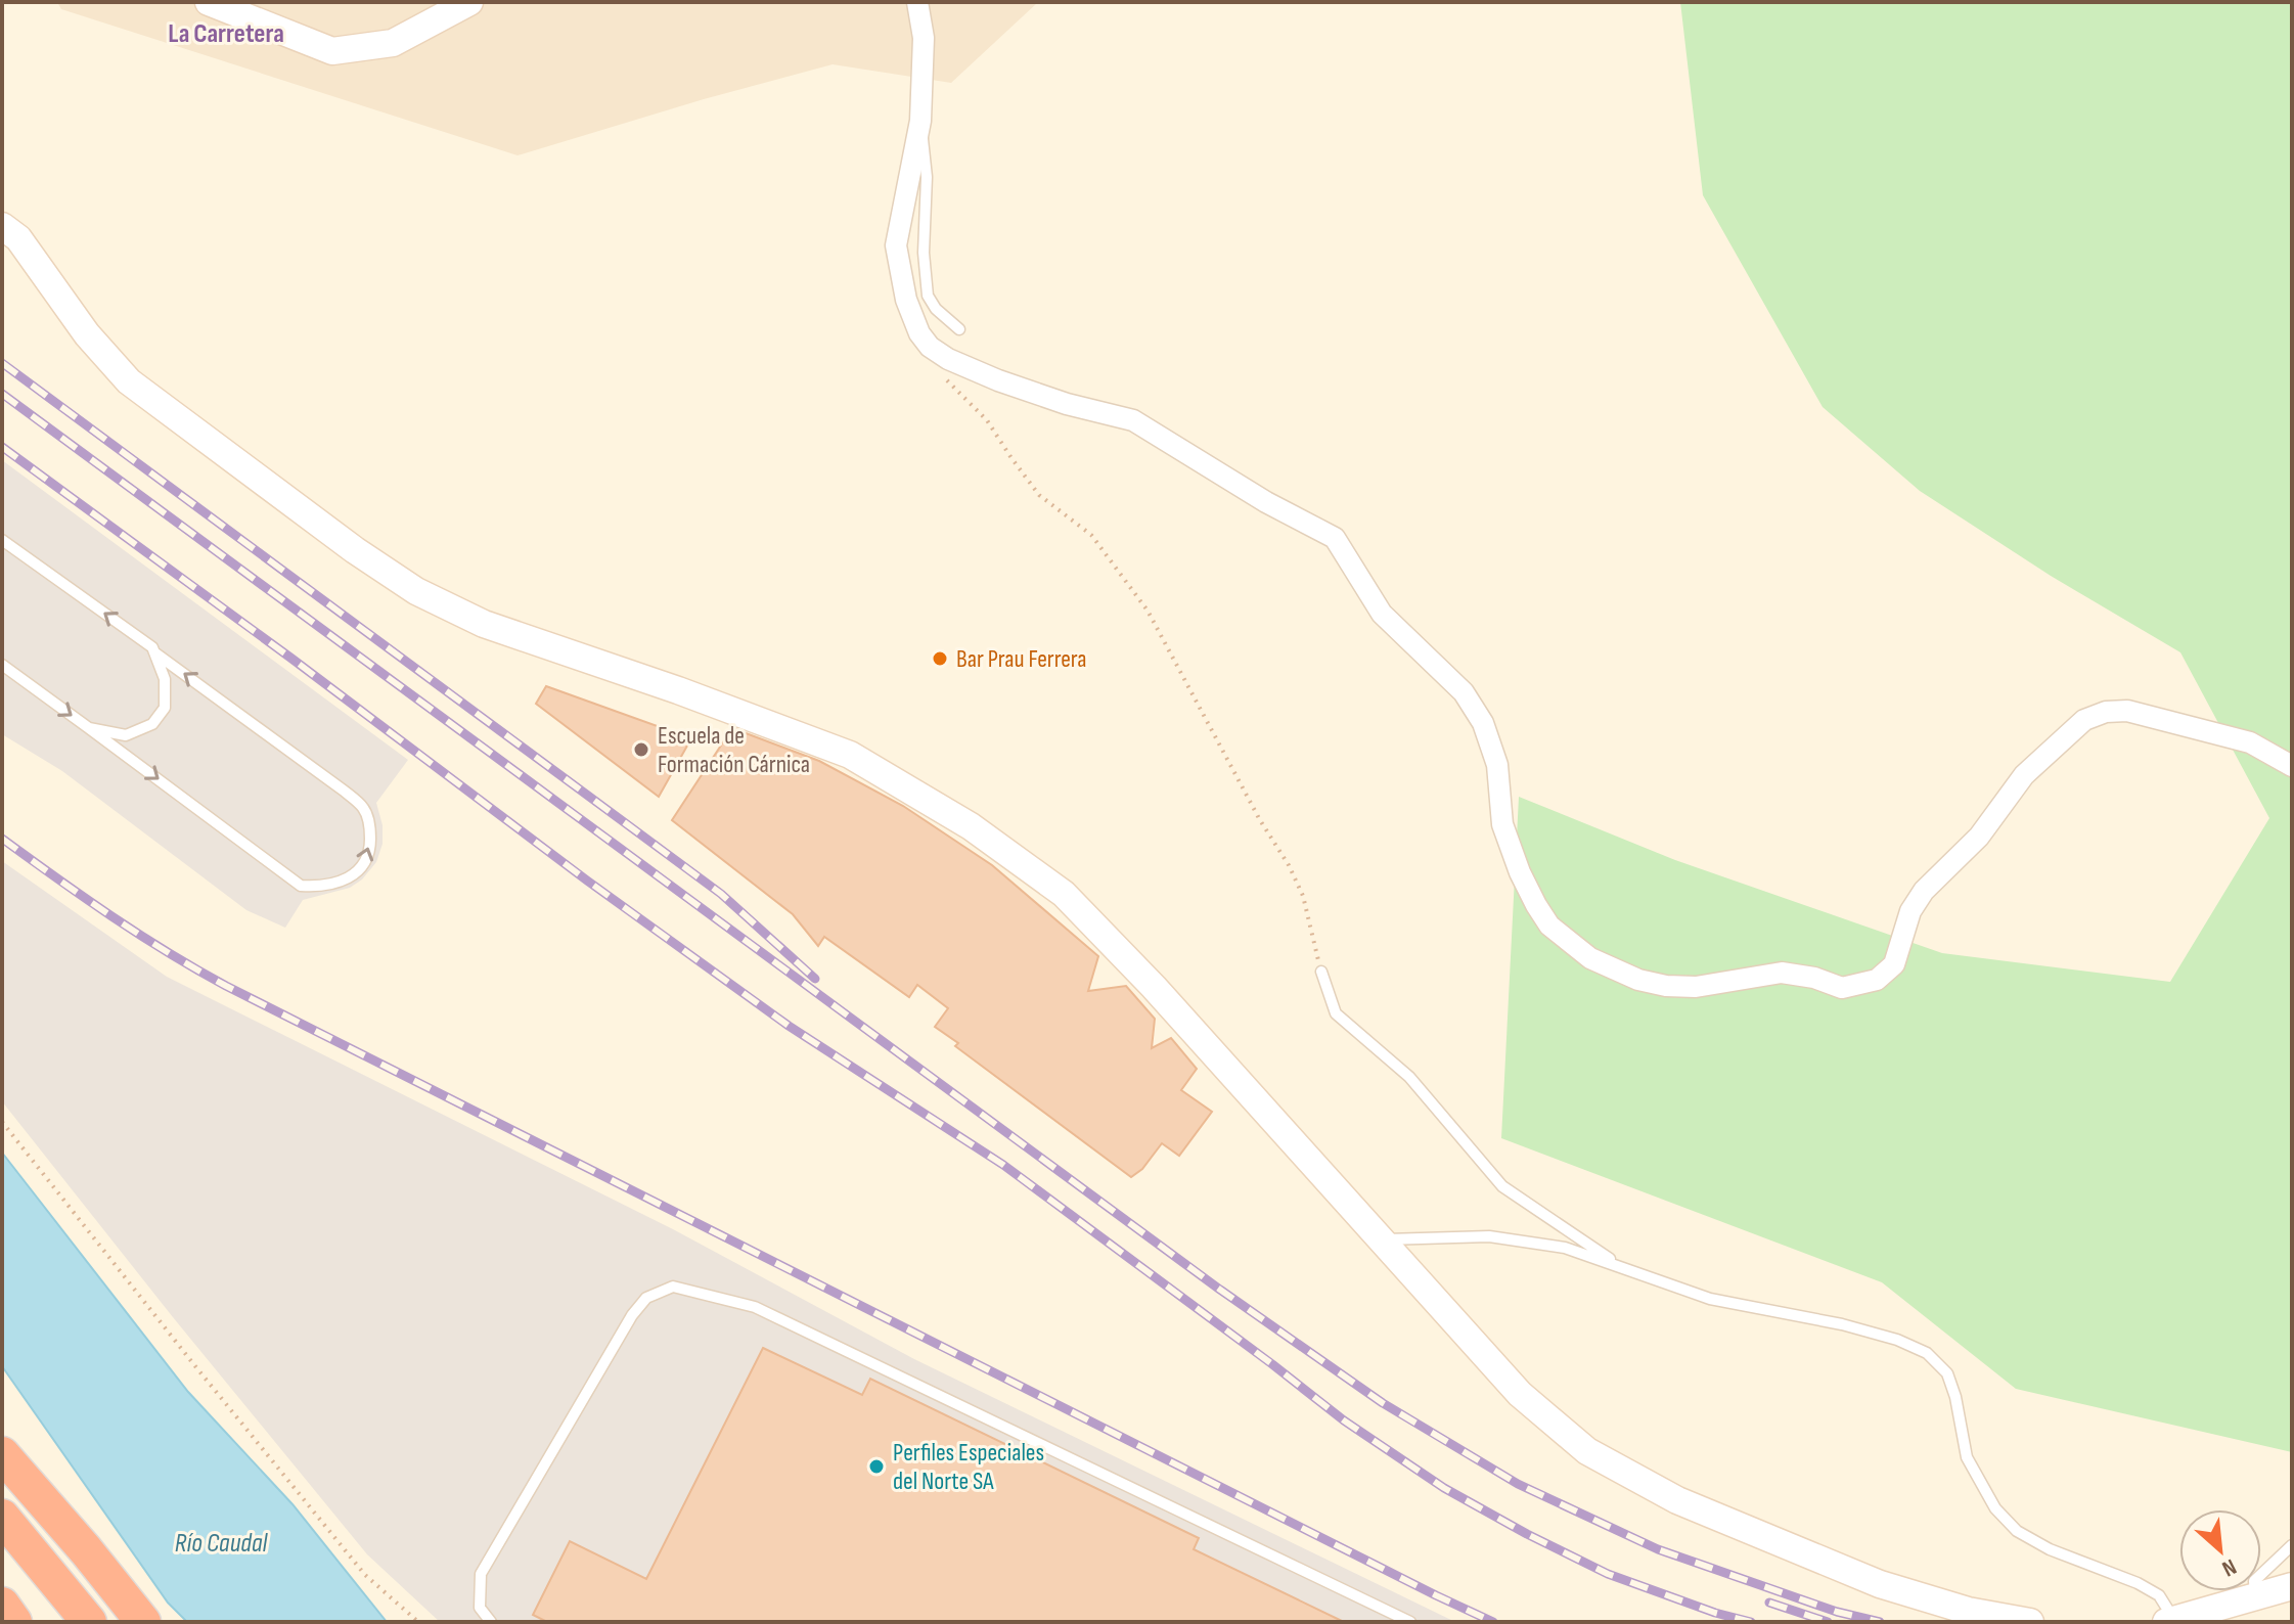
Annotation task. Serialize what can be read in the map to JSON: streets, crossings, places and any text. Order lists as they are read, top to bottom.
{
  "districts": ["La Carretera"],
  "water": ["Río Caudal"],
  "places": ["Bar Prau Ferrera", "Escuela de Formación Cárnica", "Perfiles Especiales del Norte SA"],
  "north": "bottom right"
}
